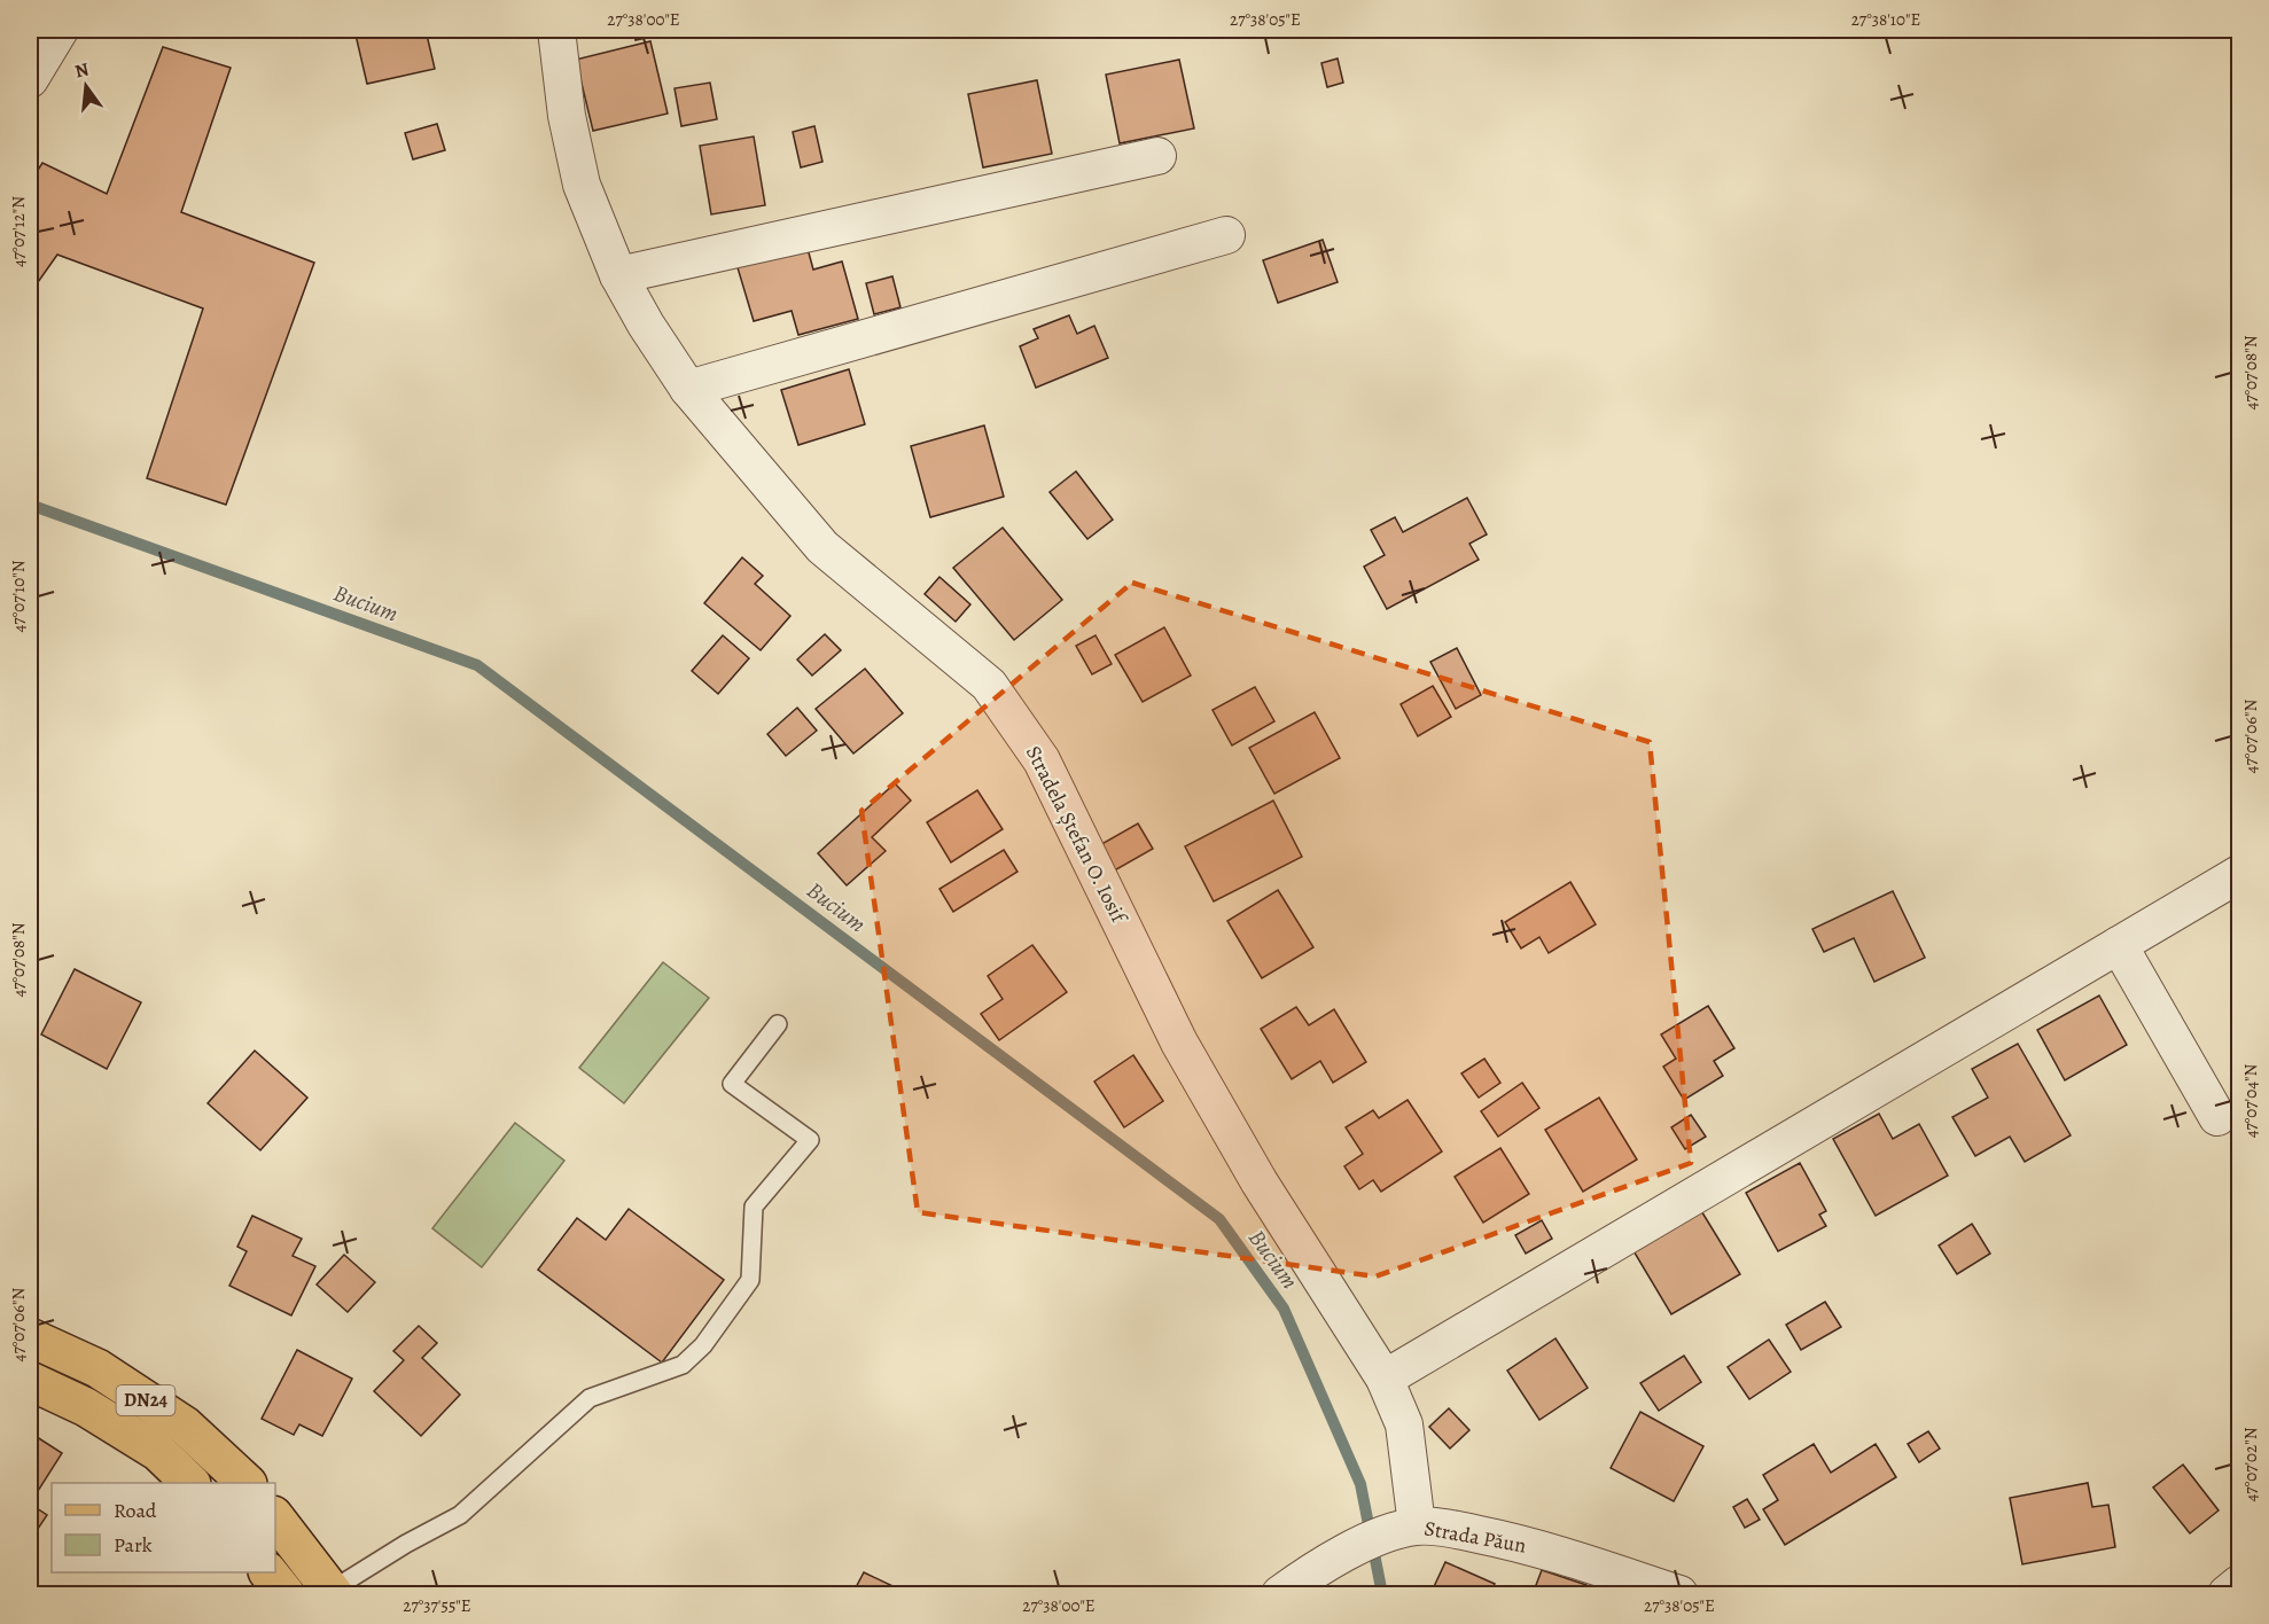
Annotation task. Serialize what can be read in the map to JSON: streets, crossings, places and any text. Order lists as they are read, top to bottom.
{
  "streets": {
    "main road": ["DN24"],
    "street": ["Stradela Ștefan O. Iosif", "Strada Păun"]
  },
  "crossings": [
    ["Stradela Ștefan O. Iosif", "Strada Păun"]
  ],
  "water": ["Bucium"],
  "legend": ["Road", "Park"],
  "north": "top",
  "coordinates": [
    "27°38'00\"E",
    "27°38'05\"E",
    "27°38'10\"E",
    "47°07'12\"N",
    "47°07'08\"N",
    "47°07'10\"N",
    "47°07'06\"N",
    "47°07'04\"N",
    "47°07'02\"N",
    "27°37'55\"E"
  ]
}
